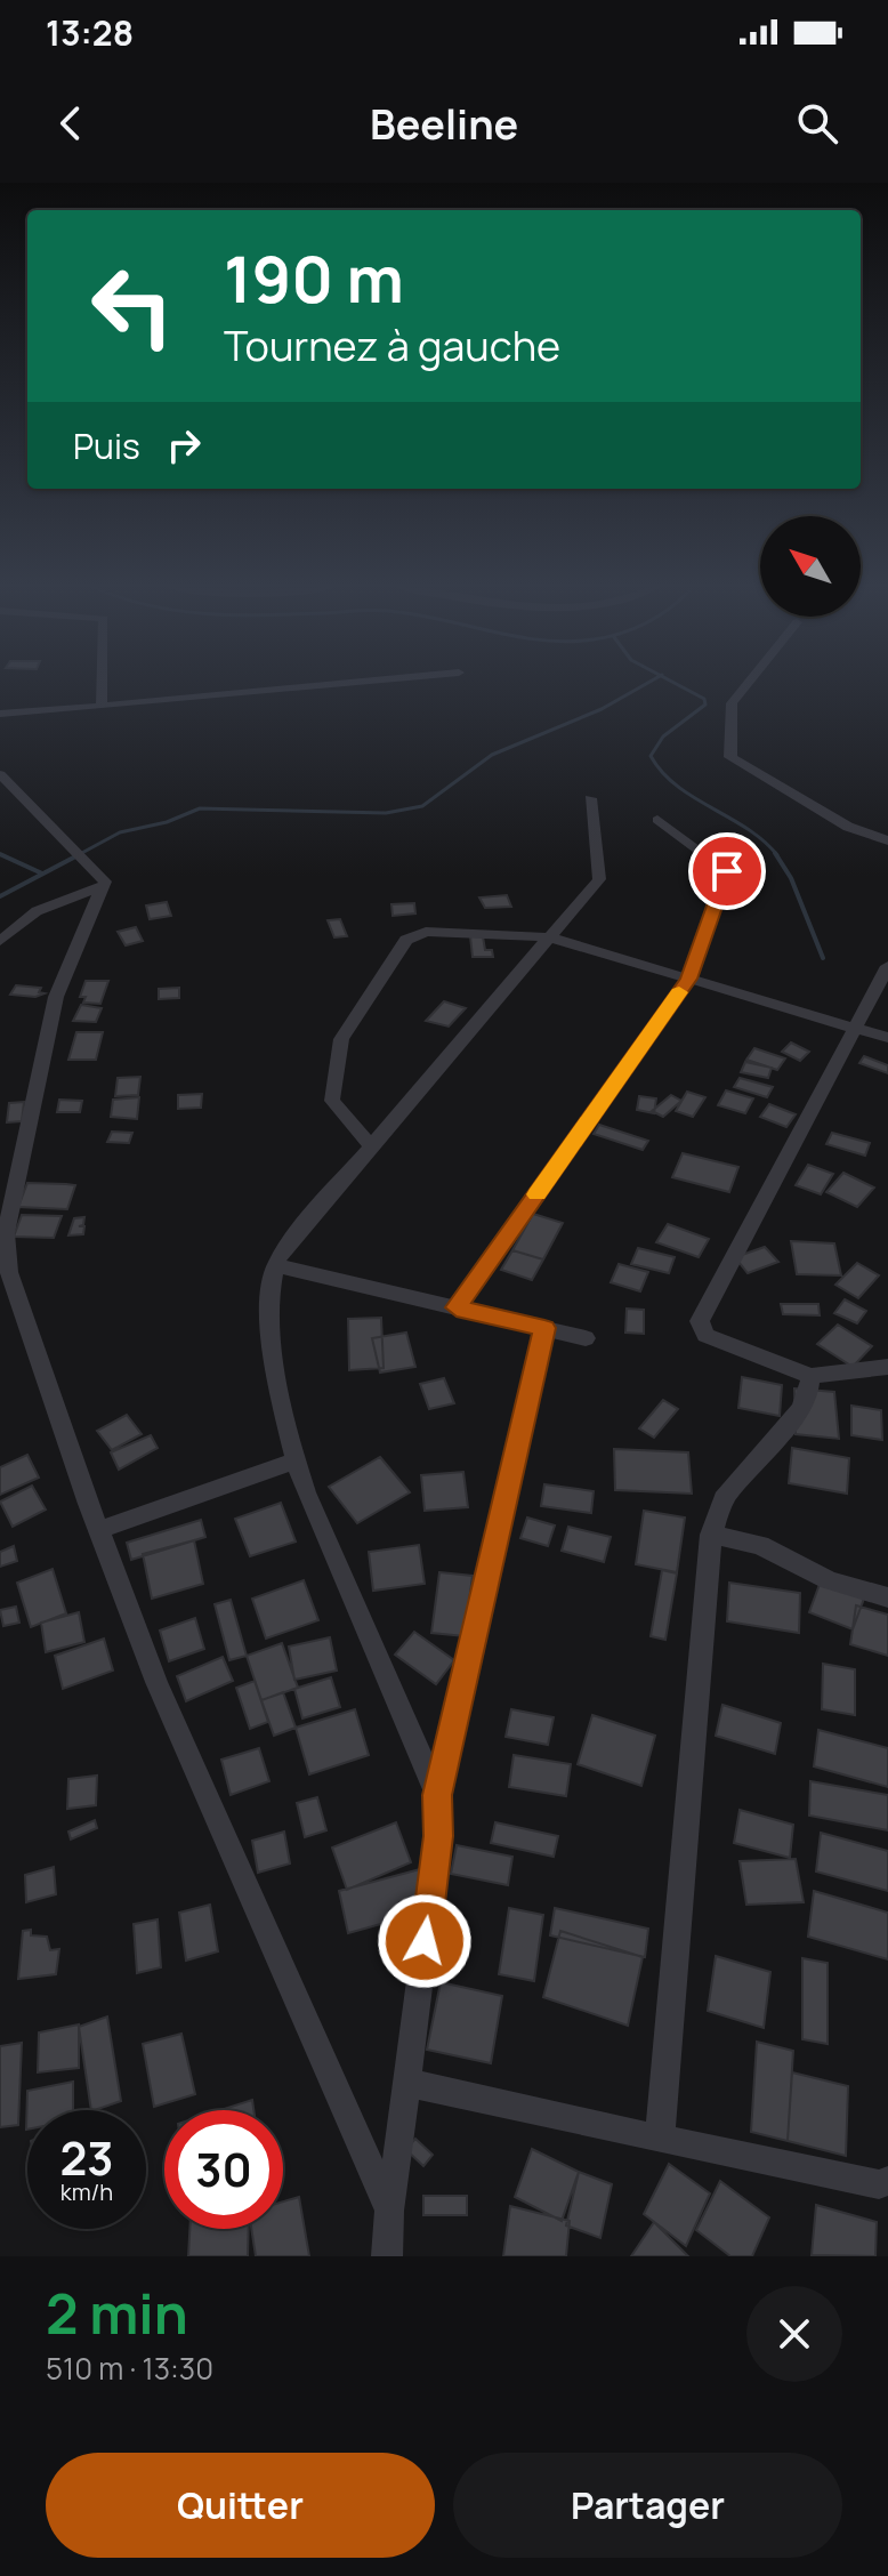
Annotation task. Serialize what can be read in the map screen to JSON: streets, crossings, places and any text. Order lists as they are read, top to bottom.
{
  "north": "top left",
  "page": {
    "status": "13:28",
    "header": "Beeline",
    "turn": ["190 m", "Tournez à gauche"],
    "then": "Puis",
    "speed": "23 km/h",
    "limit": "30",
    "heading": ["2 min", "510 m · 13:30"],
    "buttons": ["Quitter", "Partager"]
  }
}
